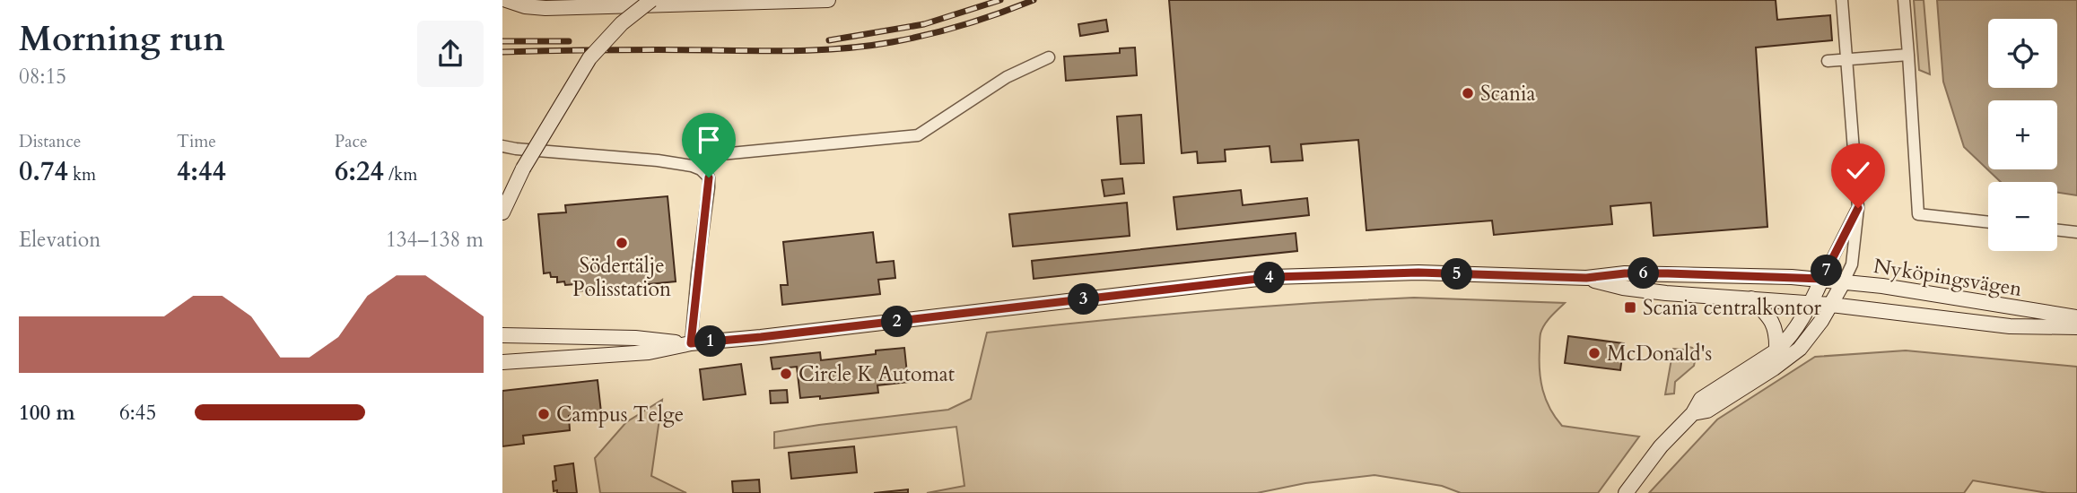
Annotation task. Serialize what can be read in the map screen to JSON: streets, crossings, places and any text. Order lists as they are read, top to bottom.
{
  "streets": {
    "main road": ["Nyköpingsvägen"]
  },
  "places": {
    "other": [
      "Scania",
      "Södertälje Polisstation",
      "McDonald's",
      "Circle K Automat",
      "Campus Telge"
    ],
    "transit": ["Scania centralkontor"]
  },
  "page": {
    "heading": ["Morning run", "08:15"],
    "map_buttons": ["+", "−"],
    "stats": [
      ["Distance", "0.74 km"],
      ["Time", "4:44"],
      ["Pace", "6:24 /km"]
    ],
    "chart": ["Elevation", "134–138 m"],
    "pins": [
      "7",
      "6",
      "5",
      "4",
      "3",
      "2",
      "1"
    ],
    "list": [
      {
        "name": "100 m",
        "note": "6:45"
      }
    ]
  }
}
